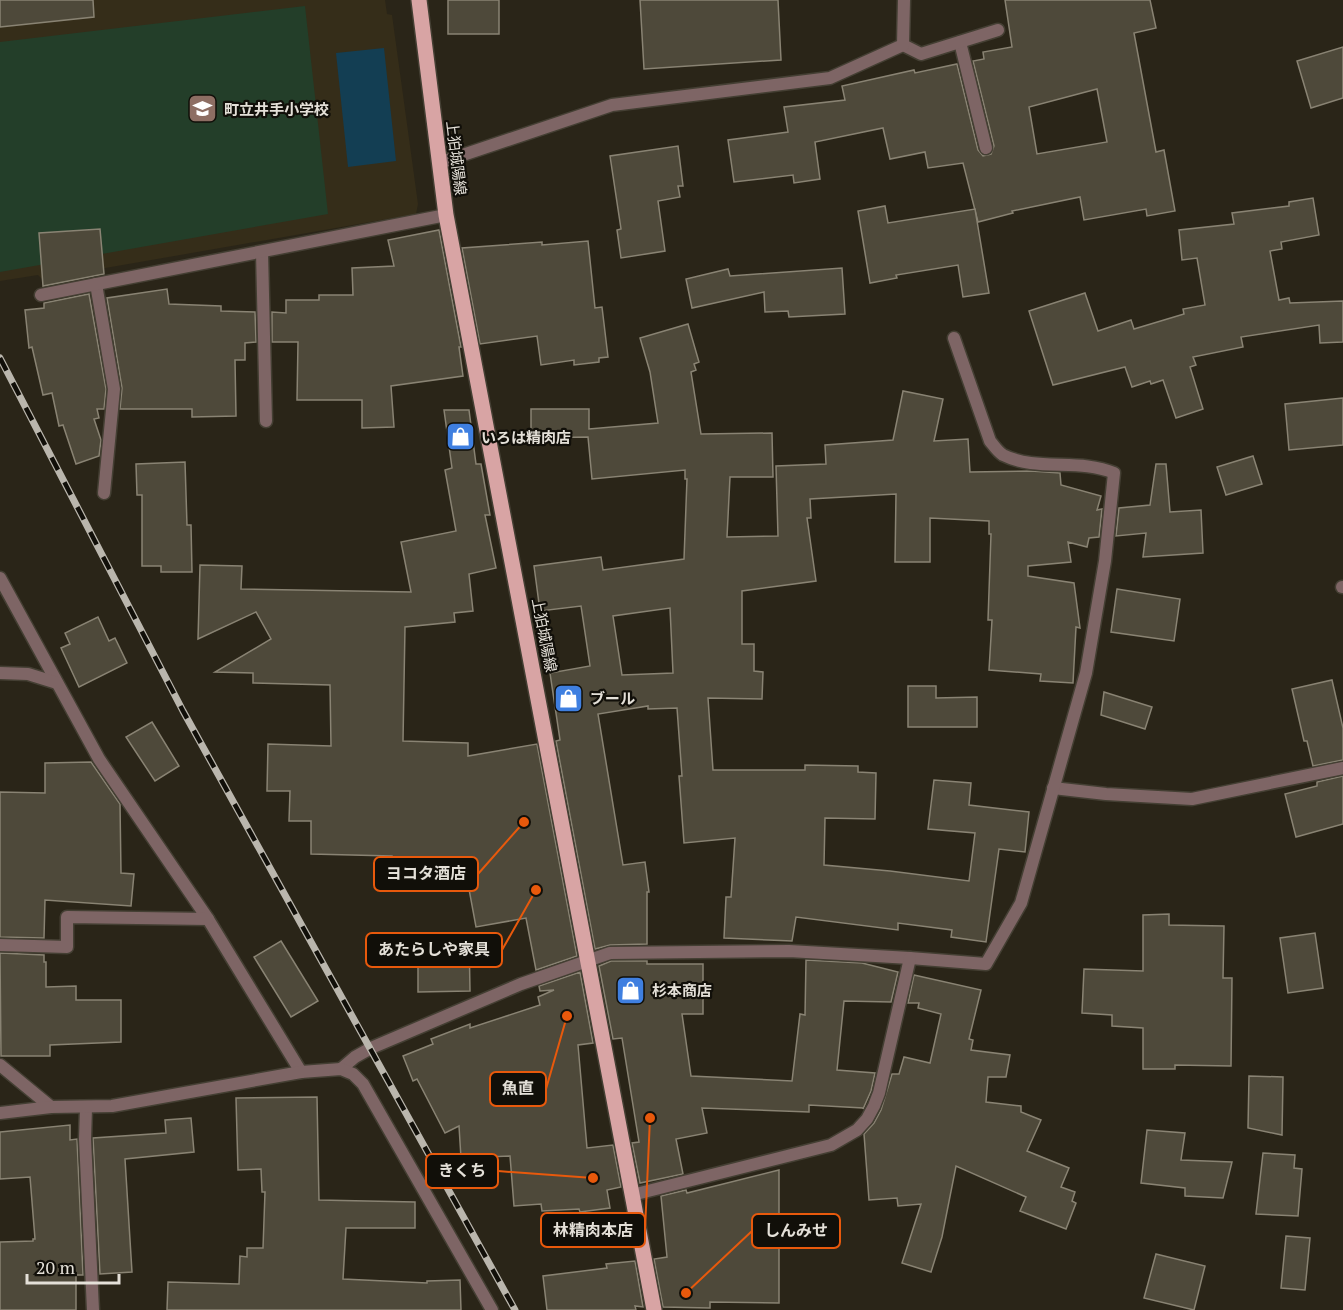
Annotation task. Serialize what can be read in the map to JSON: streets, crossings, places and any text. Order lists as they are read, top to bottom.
{
  "streets": {
    "main road": ["上狛城陽線"]
  },
  "places": {
    "school or university": ["町立井手小学校"],
    "shop": ["いろは精肉店", "ブール", "杉本商店"],
    "other": [
      "ヨコタ酒店",
      "あたらしや家具",
      "魚直",
      "林精肉本店",
      "きくち",
      "しんみせ"
    ]
  },
  "scale_bar": "20 m"
}
